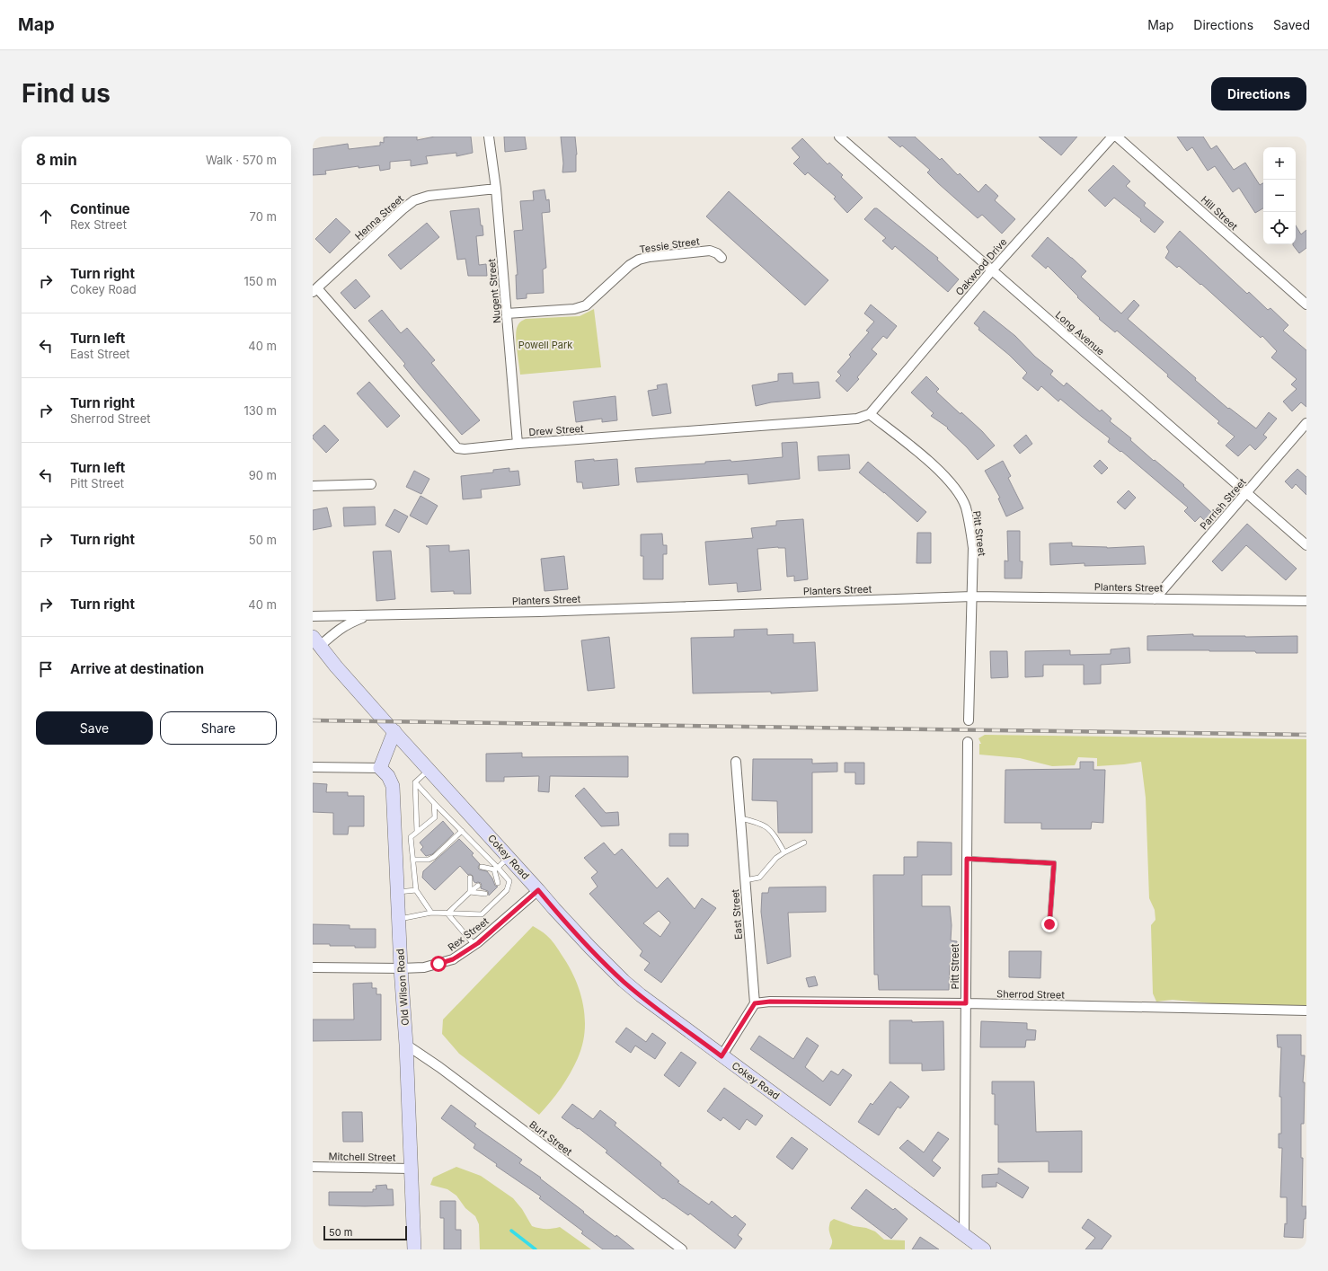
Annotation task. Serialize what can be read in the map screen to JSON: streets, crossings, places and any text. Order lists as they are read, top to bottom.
{
  "streets": {
    "street": [
      "Hill Street",
      "Henna Street",
      "Tessie Street",
      "Oakwood Drive",
      "Nugent Street",
      "Long Avenue",
      "Drew Street",
      "Parrish Street",
      "Pitt Street",
      "Planters Street",
      "Cokey Road",
      "East Street",
      "Rex Street",
      "Old Wilson Road",
      "Sherrod Street",
      "Burt Street",
      "Mitchell Street"
    ]
  },
  "crossings": [
    ["Henna Street", "Nugent Street"],
    ["Henna Street", "Drew Street"],
    ["Tessie Street", "Nugent Street"],
    ["Oakwood Drive", "Long Avenue"],
    ["Oakwood Drive", "Drew Street"],
    ["Oakwood Drive", "Pitt Street"],
    ["Nugent Street", "Drew Street"],
    ["Long Avenue", "Parrish Street"],
    ["Drew Street", "Pitt Street"],
    ["Parrish Street", "Planters Street"],
    ["Pitt Street", "Planters Street"],
    ["Pitt Street", "Cokey Road"],
    ["Pitt Street", "Sherrod Street"],
    ["Planters Street", "Cokey Road"],
    ["Cokey Road", "Rex Street"],
    ["East Street", "Sherrod Street"],
    ["Rex Street", "Old Wilson Road"],
    ["Old Wilson Road", "Burt Street"],
    ["Old Wilson Road", "Mitchell Street"]
  ],
  "parks": ["Powell Park"],
  "scale_bar": "50 m",
  "page": {
    "header": "Map",
    "nav": ["Map", "Directions", "Saved"],
    "buttons": [
      "Directions",
      ["Save", "Share"]
    ],
    "title": "Find us",
    "heading": ["8 min", "Walk · 570 m"],
    "map_buttons": ["+", "−"],
    "list": [
      ["Continue", "Rex Street", "70 m"],
      ["Turn right", "Cokey Road", "150 m"],
      ["Turn left", "East Street", "40 m"],
      ["Turn right", "Sherrod Street", "130 m"],
      ["Turn left", "Pitt Street", "90 m"],
      ["Turn right", "50 m"],
      ["Turn right", "40 m"],
      "Arrive at destination"
    ],
    "scale": "50 m"
  }
}
